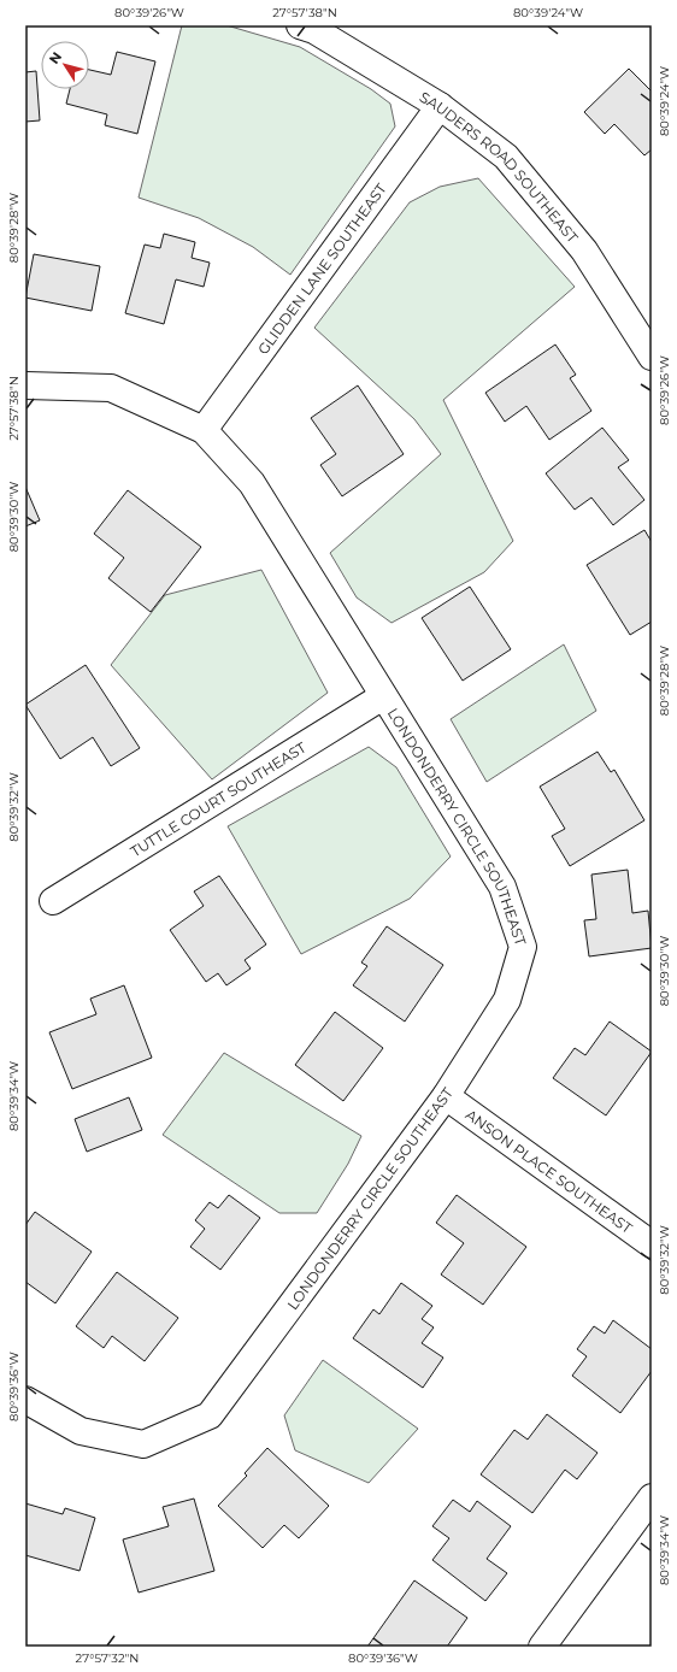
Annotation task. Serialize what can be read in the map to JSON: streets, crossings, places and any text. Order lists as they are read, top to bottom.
{
  "streets": {
    "street": [
      "SAUDERS ROAD SOUTHEAST",
      "GLIDDEN LANE SOUTHEAST",
      "TUTTLE COURT SOUTHEAST",
      "LONDONDERRY CIRCLE SOUTHEAST",
      "ANSON PLACE SOUTHEAST"
    ]
  },
  "crossings": [
    ["SAUDERS ROAD SOUTHEAST", "GLIDDEN LANE SOUTHEAST"],
    ["GLIDDEN LANE SOUTHEAST", "LONDONDERRY CIRCLE SOUTHEAST"],
    ["TUTTLE COURT SOUTHEAST", "LONDONDERRY CIRCLE SOUTHEAST"],
    ["LONDONDERRY CIRCLE SOUTHEAST", "ANSON PLACE SOUTHEAST"]
  ],
  "north": "top left",
  "coordinates": [
    "80°39'26\"W",
    "27°57'38\"N",
    "80°39'24\"W",
    "80°39'28\"W",
    "80°39'30\"W",
    "80°39'32\"W",
    "80°39'34\"W",
    "80°39'36\"W",
    "27°57'32\"N"
  ]
}
